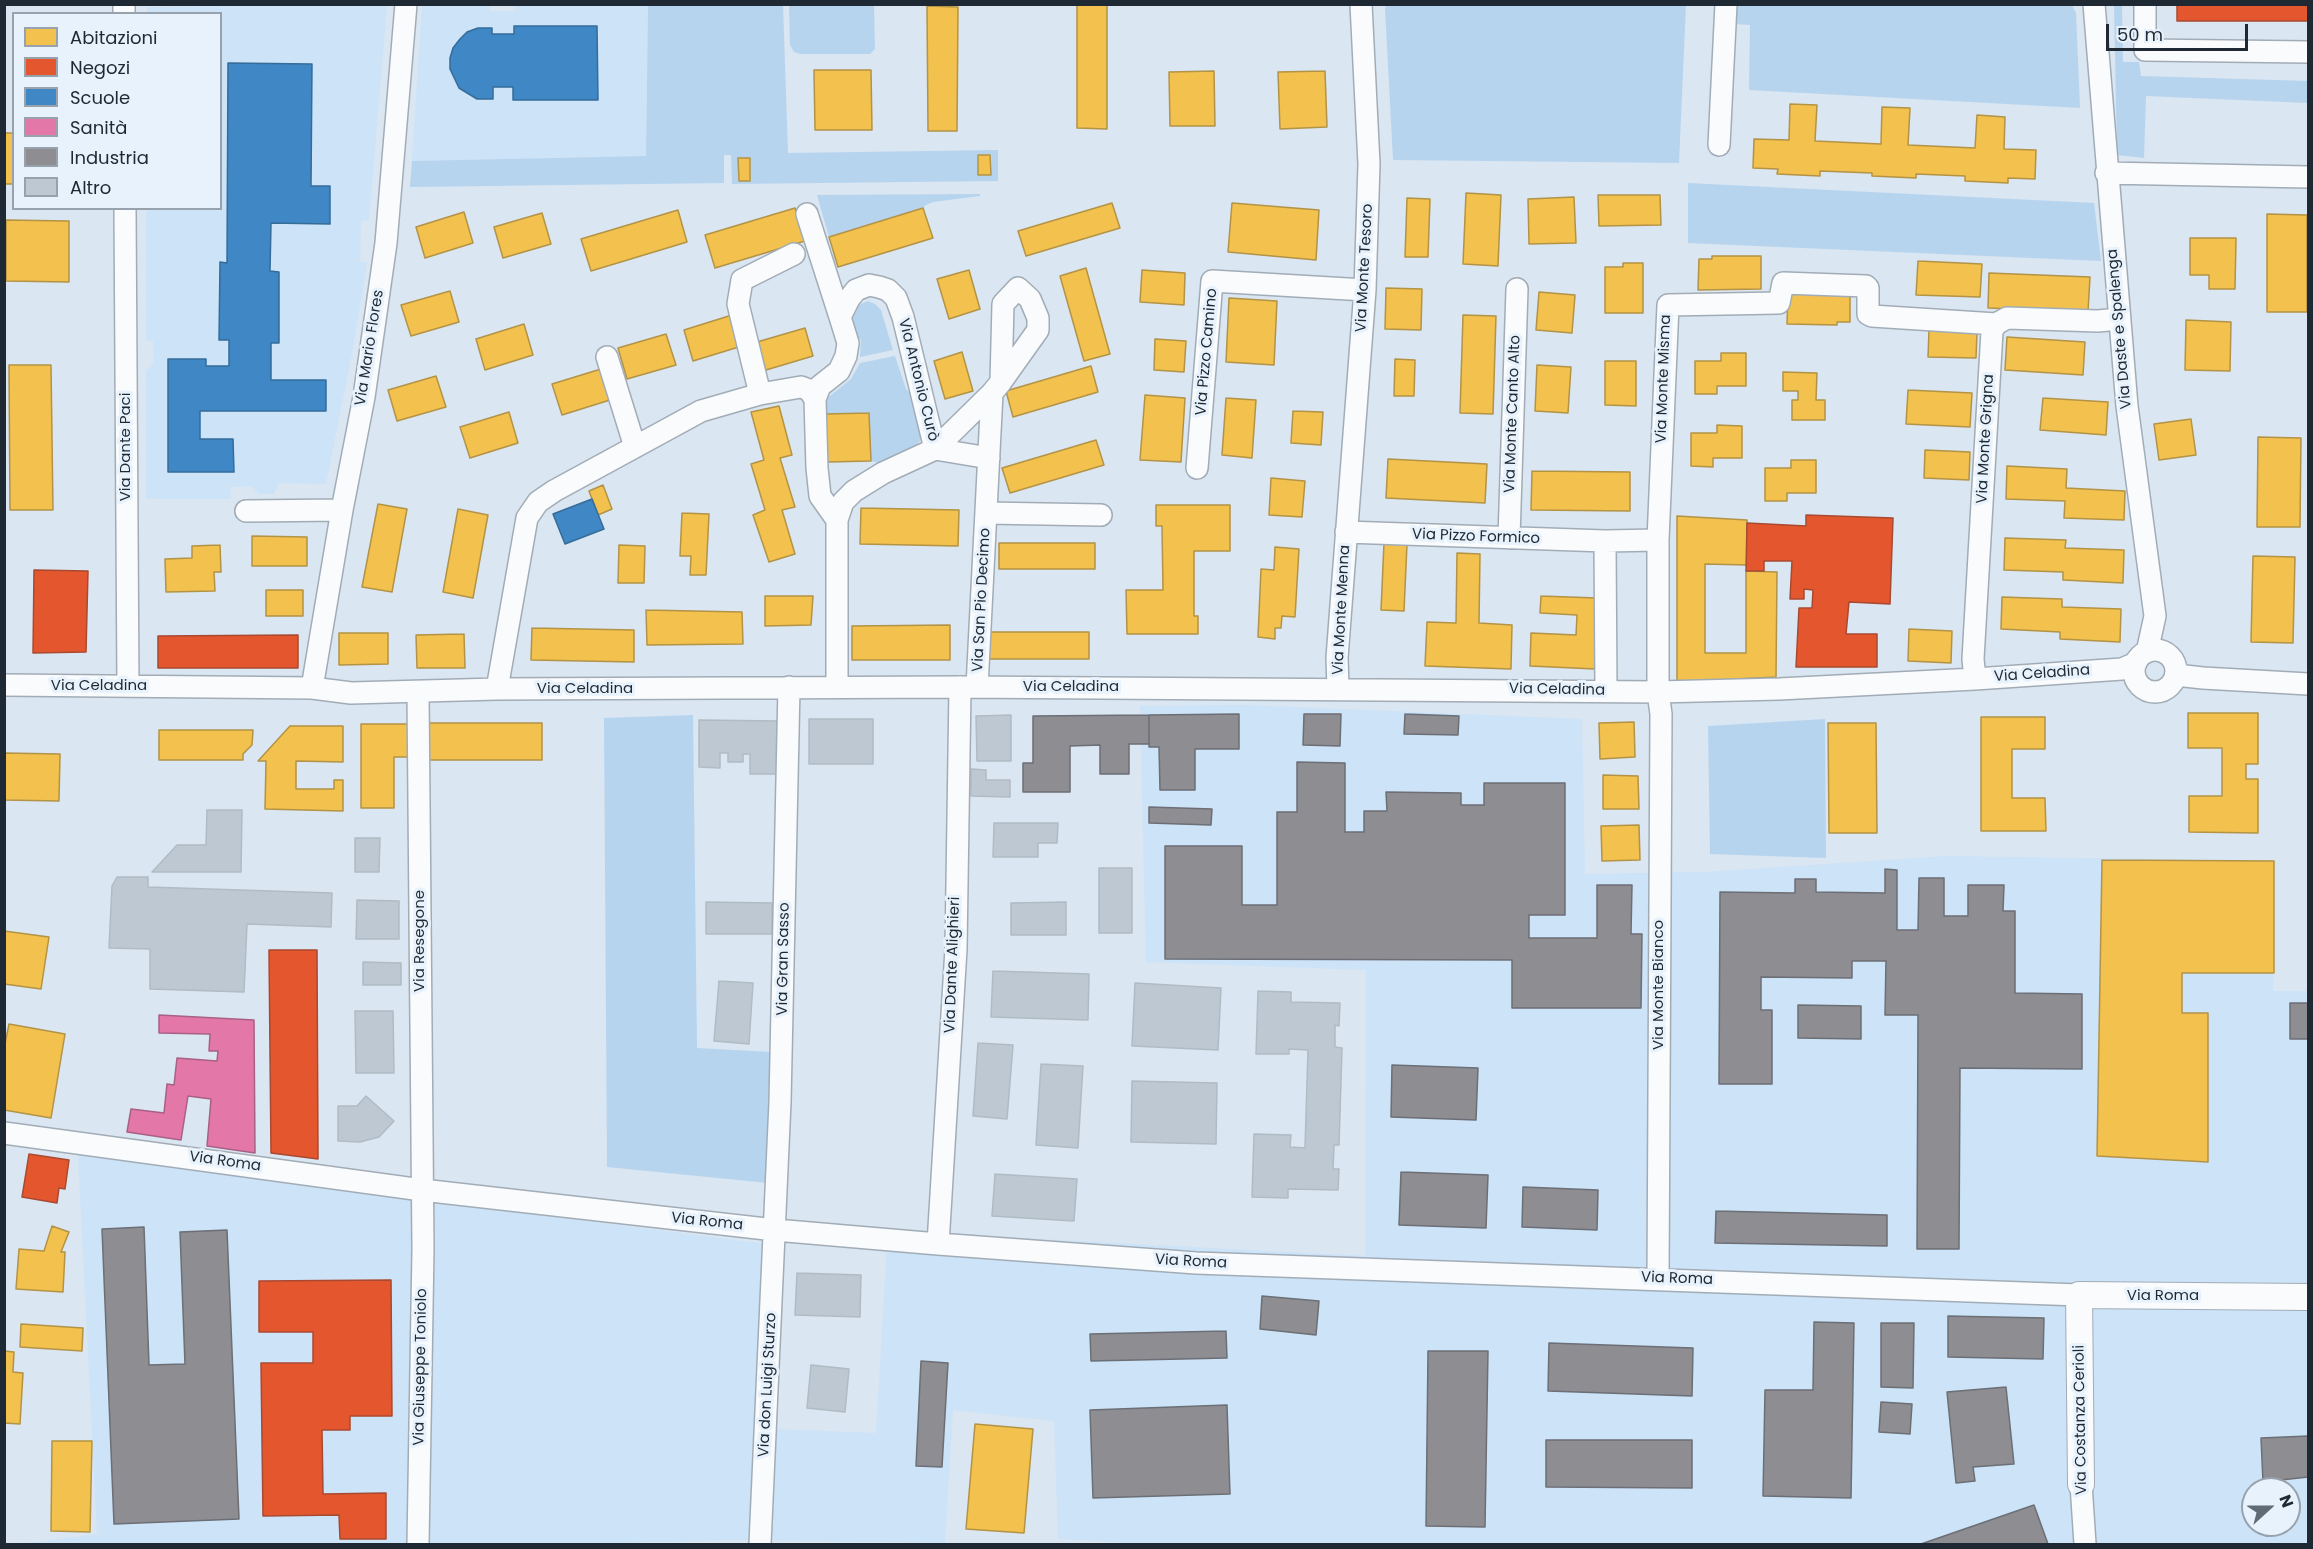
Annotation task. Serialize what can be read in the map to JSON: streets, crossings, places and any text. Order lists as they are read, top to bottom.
{
  "streets": {
    "street": [
      "Via Monte Tesoro",
      "Via Daste e Spalenga",
      "Via Mario Flores",
      "Via Pizzo Camino",
      "Via Monte Misma",
      "Via Antonio Curò",
      "Via Monte Canto Alto",
      "Via Monte Grigna",
      "Via Dante Paci",
      "Via Pizzo Formico",
      "Via San Pio Decimo",
      "Via Monte Menna",
      "Via Celadina",
      "Via Resegone",
      "Via Gran Sasso",
      "Via Dante Alighieri",
      "Via Monte Bianco",
      "Via Roma",
      "Via Giuseppe Toniolo",
      "Via don Luigi Sturzo",
      "Via Costanza Cerioli"
    ]
  },
  "crossings": [
    ["Via Monte Tesoro", "Via Pizzo Camino"],
    ["Via Monte Tesoro", "Via Pizzo Formico"],
    ["Via Monte Tesoro", "Via Monte Menna"],
    ["Via Daste e Spalenga", "Via Celadina"],
    ["Via Mario Flores", "Via Celadina"],
    ["Via Monte Misma", "Via Monte Grigna"],
    ["Via Monte Misma", "Via Pizzo Formico"],
    ["Via Monte Misma", "Via Monte Bianco"],
    ["Via Antonio Curò", "Via San Pio Decimo"],
    ["Via Antonio Curò", "Via Celadina"],
    ["Via Monte Canto Alto", "Via Pizzo Formico"],
    ["Via Monte Grigna", "Via Celadina"],
    ["Via Dante Paci", "Via Celadina"],
    ["Via Pizzo Formico", "Via Monte Menna"],
    ["Via Pizzo Formico", "Via Monte Bianco"],
    ["Via San Pio Decimo", "Via Celadina"],
    ["Via San Pio Decimo", "Via Dante Alighieri"],
    ["Via Monte Menna", "Via Celadina"],
    ["Via Celadina", "Via Resegone"],
    ["Via Celadina", "Via Gran Sasso"],
    ["Via Celadina", "Via Dante Alighieri"],
    ["Via Celadina", "Via Monte Bianco"],
    ["Via Resegone", "Via Roma"],
    ["Via Resegone", "Via Giuseppe Toniolo"],
    ["Via Gran Sasso", "Via Roma"],
    ["Via Gran Sasso", "Via don Luigi Sturzo"],
    ["Via Dante Alighieri", "Via Roma"],
    ["Via Monte Bianco", "Via Roma"],
    ["Via Roma", "Via Giuseppe Toniolo"],
    ["Via Roma", "Via don Luigi Sturzo"],
    ["Via Roma", "Via Costanza Cerioli"]
  ],
  "legend": [
    "Abitazioni",
    "Negozi",
    "Scuole",
    "Sanità",
    "Industria",
    "Altro"
  ],
  "scale_bar": "50 m",
  "north": "right"
}
